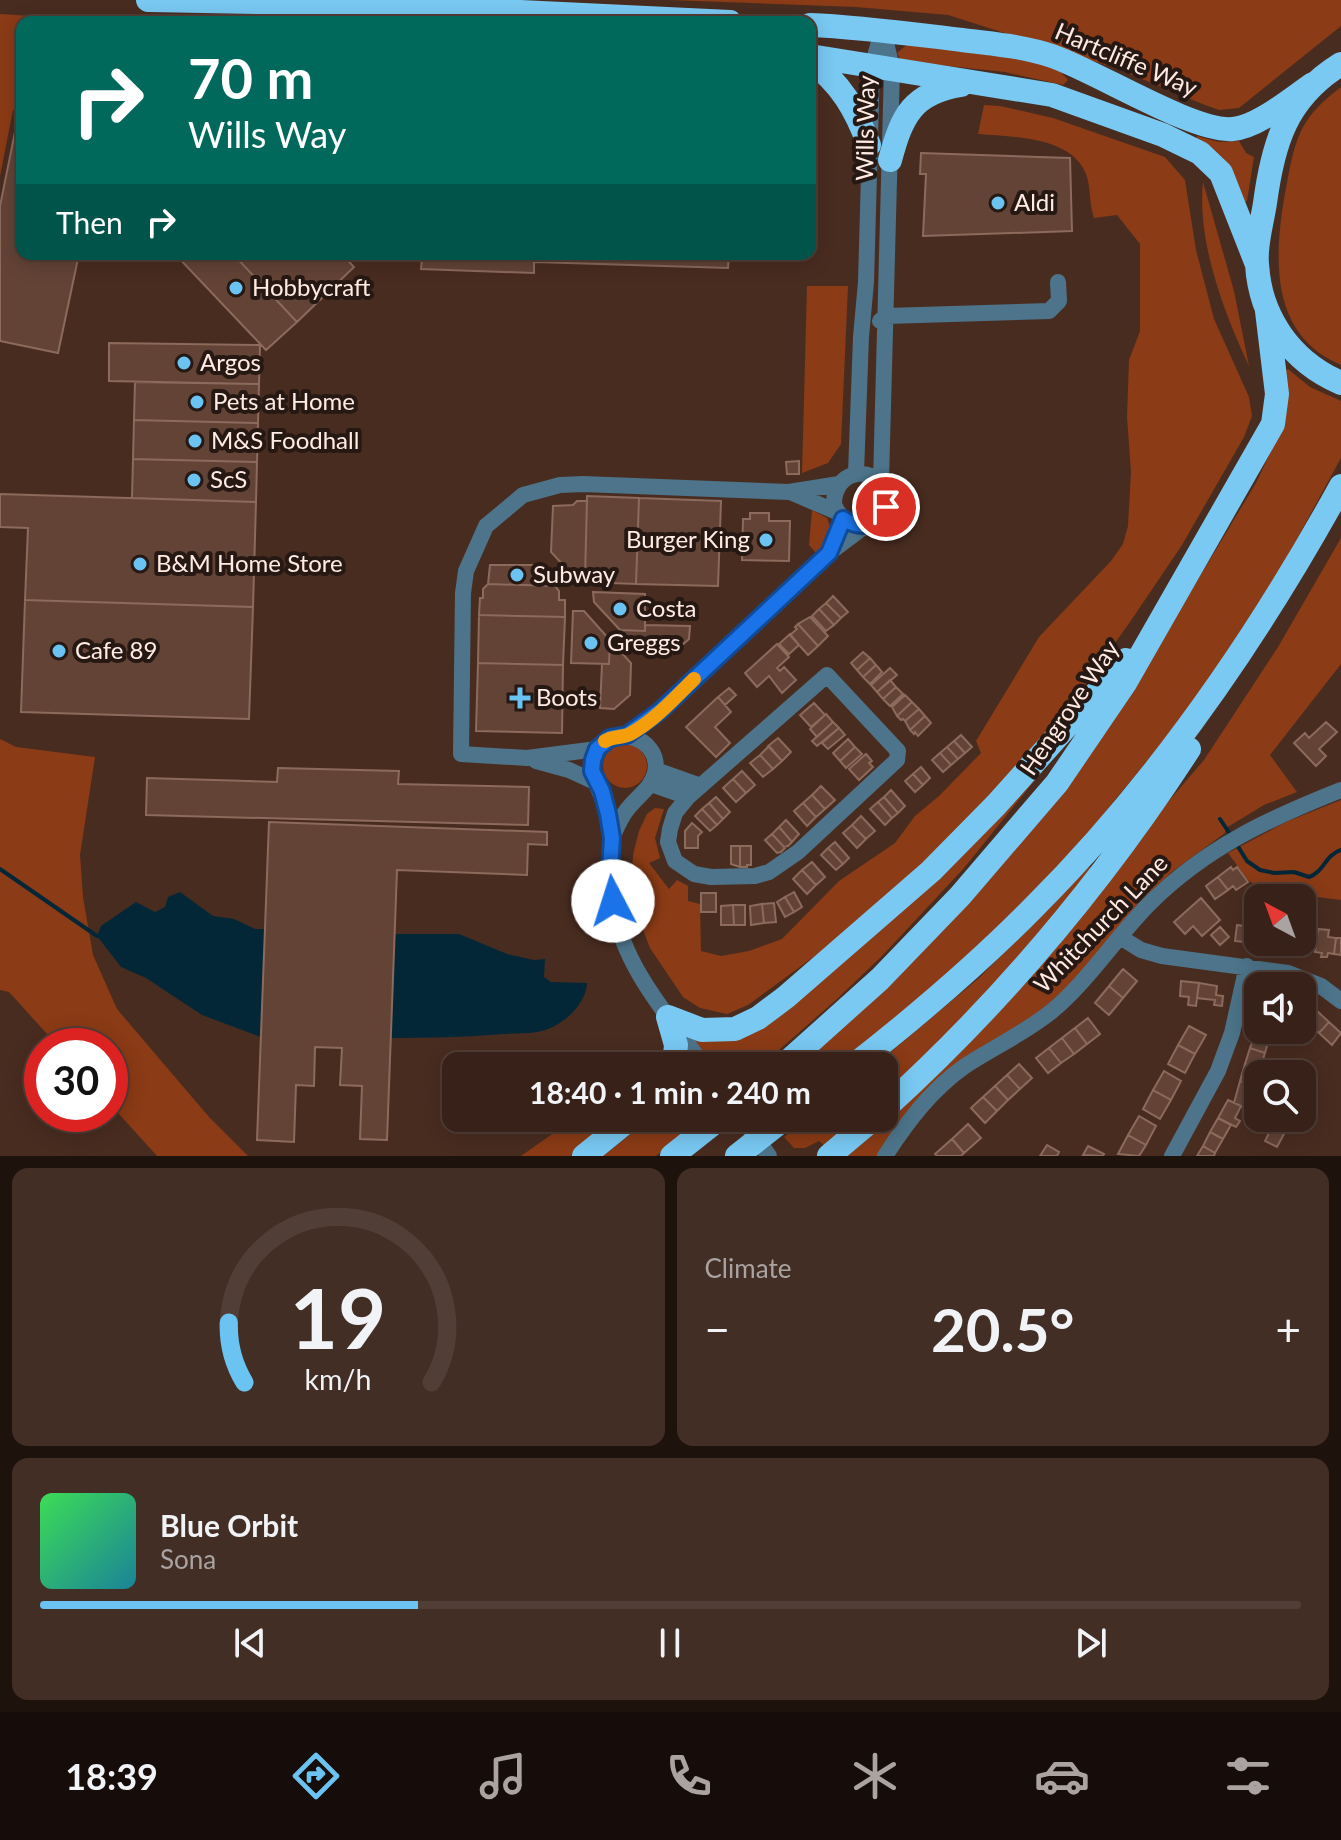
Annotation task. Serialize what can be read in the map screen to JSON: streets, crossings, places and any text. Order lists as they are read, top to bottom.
{
  "streets": {
    "highway": ["Hartcliffe Way", "Hengrove Way"],
    "street": ["Wills Way", "Whitchurch Lane"]
  },
  "crossings": [
    ["Hartcliffe Way", "Wills Way"]
  ],
  "places": {
    "other": [
      "Aldi",
      "Hobbycraft",
      "Argos",
      "Pets at Home",
      "M&S Foodhall",
      "ScS",
      "Burger King",
      "B&M Home Store",
      "Subway",
      "Costa",
      "Greggs",
      "Cafe 89"
    ],
    "health": ["Boots"]
  },
  "north": "top left",
  "page": {
    "turn": ["70 m", "Wills Way"],
    "then": "Then",
    "limit": "30",
    "trip": "18:40 · 1 min · 240 m",
    "tile": "Climate",
    "heat": ["−", "20.5°", "+"],
    "song": ["Blue Orbit", "Sona"],
    "tabs": "18:39",
    "gauge": ["19", "km/h"]
  }
}
